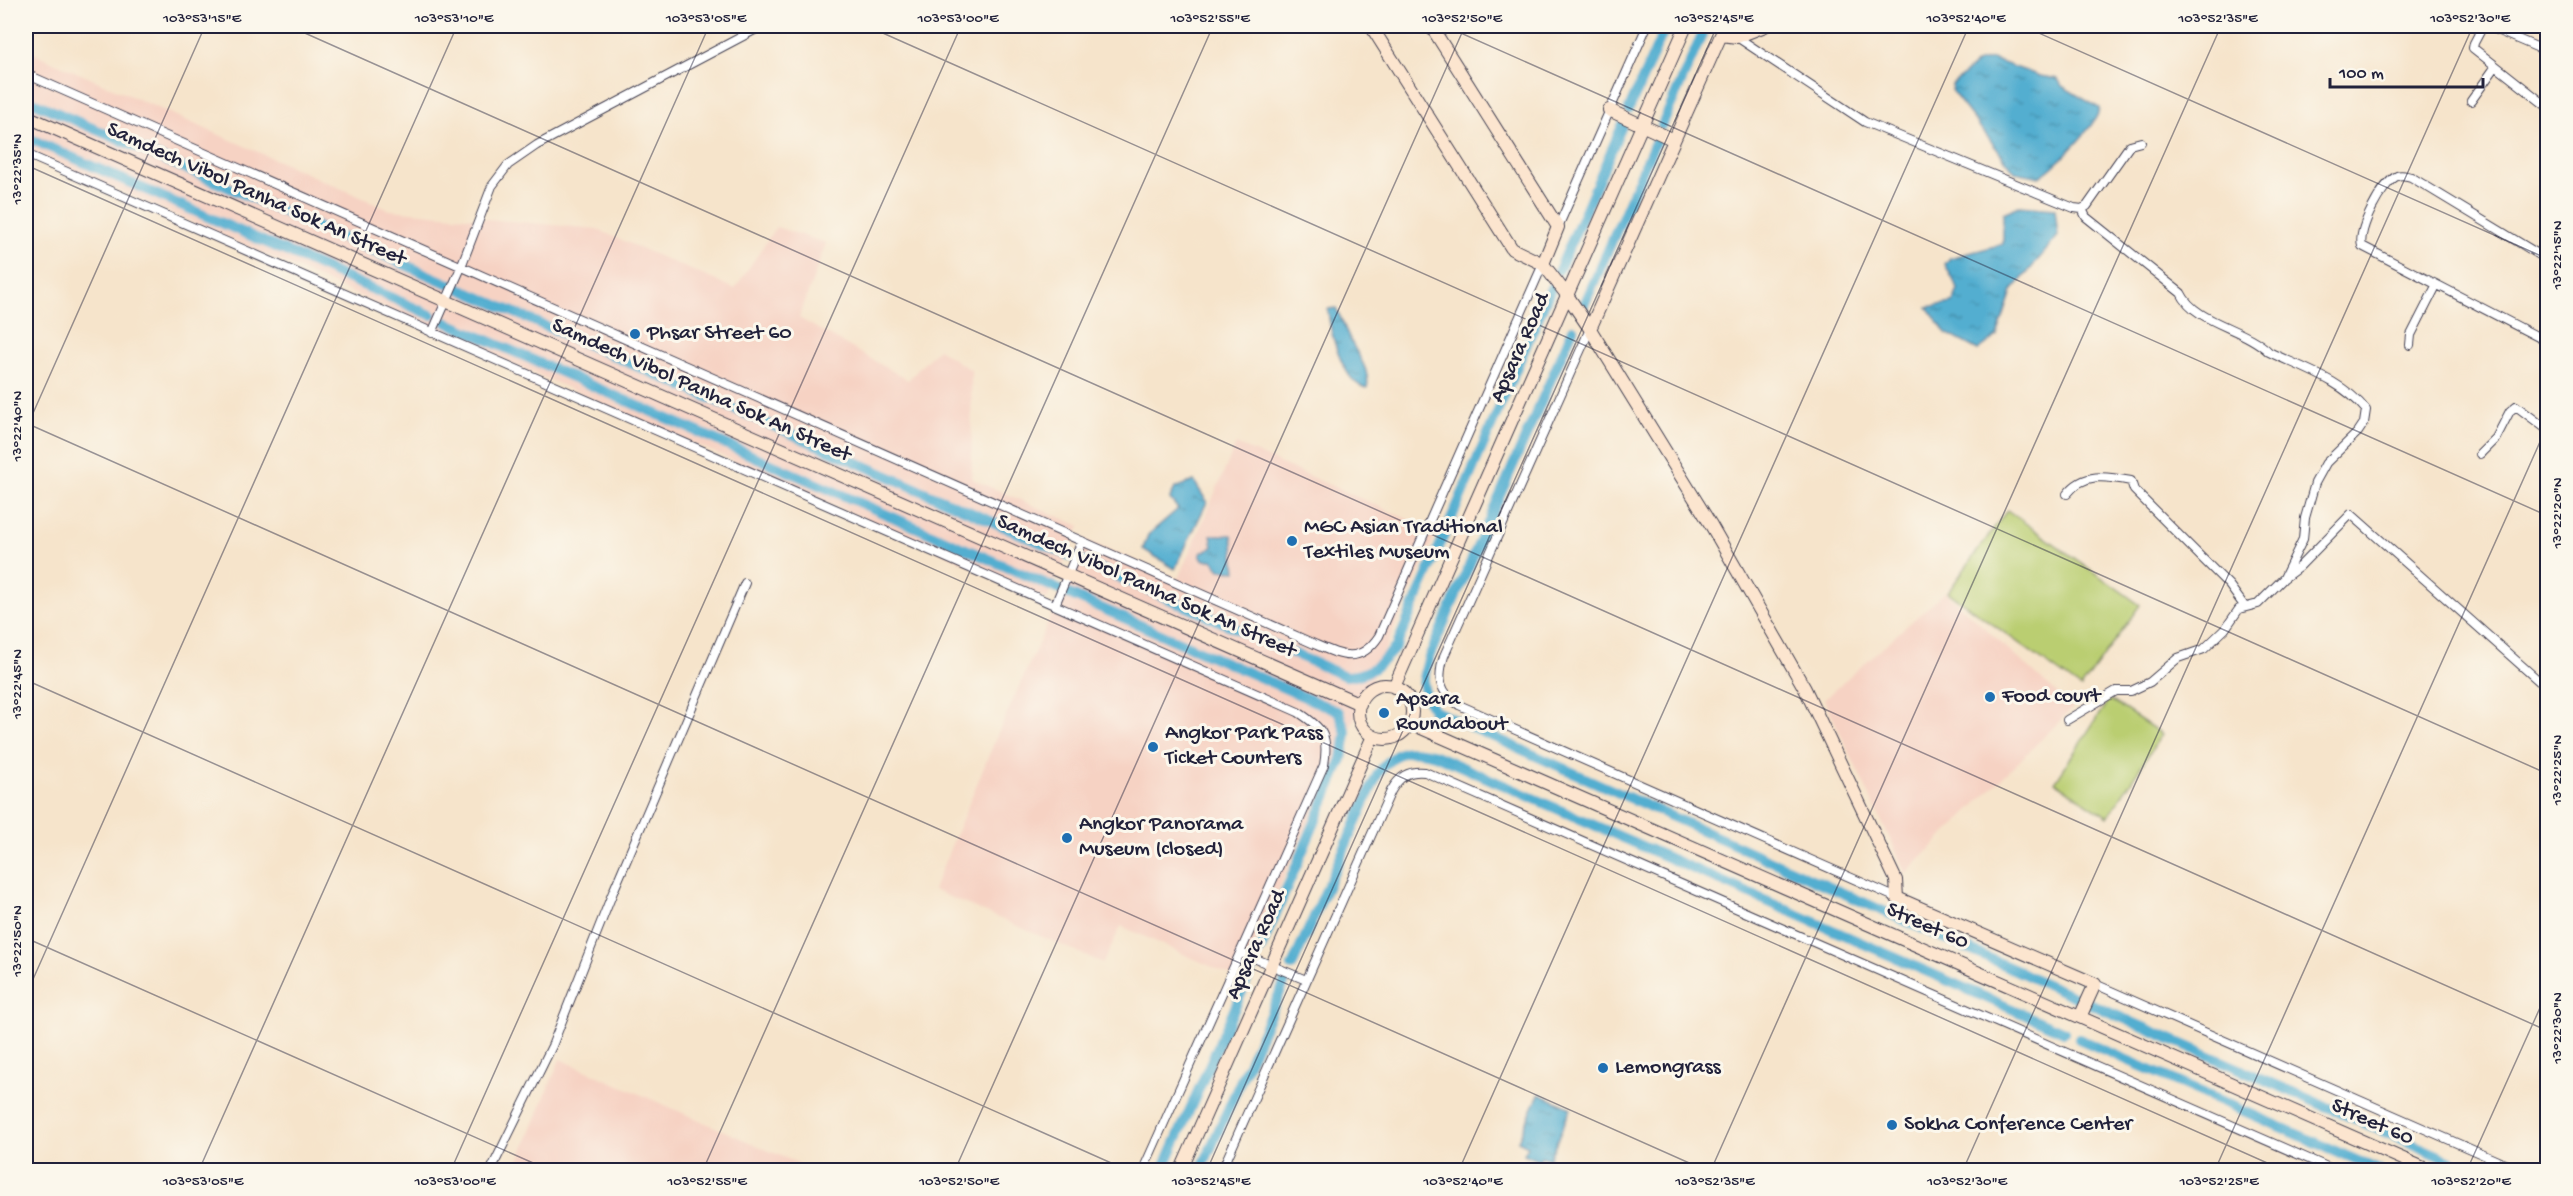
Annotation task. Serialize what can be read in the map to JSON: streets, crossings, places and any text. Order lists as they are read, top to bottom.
{
  "streets": {
    "main road": ["Samdech Vibol Panha Sok An Street", "Apsara Road", "Street 60"]
  },
  "crossings": [
    ["Samdech Vibol Panha Sok An Street", "Apsara Road"],
    ["Samdech Vibol Panha Sok An Street", "Street 60"],
    ["Apsara Road", "Street 60"]
  ],
  "places": [
    "Phsar Street 60",
    "MGC Asian Traditional Textiles Museum",
    "Food court",
    "Apsara Roundabout",
    "Angkor Park Pass Ticket Counters",
    "Angkor Panorama Museum (closed)",
    "Lemongrass",
    "Sokha Conference Center"
  ],
  "scale_bar": "100 m",
  "coordinates": [
    "103°53'15\"E",
    "103°53'10\"E",
    "103°53'05\"E",
    "103°53'00\"E",
    "103°52'55\"E",
    "103°52'50\"E",
    "103°52'45\"E",
    "103°52'40\"E",
    "103°52'35\"E",
    "103°52'30\"E",
    "13°22'35\"N",
    "13°22'15\"N",
    "13°22'40\"N",
    "13°22'20\"N",
    "13°22'45\"N",
    "13°22'25\"N",
    "13°22'50\"N",
    "13°22'30\"N",
    "103°52'25\"E",
    "103°52'20\"E"
  ]
}
